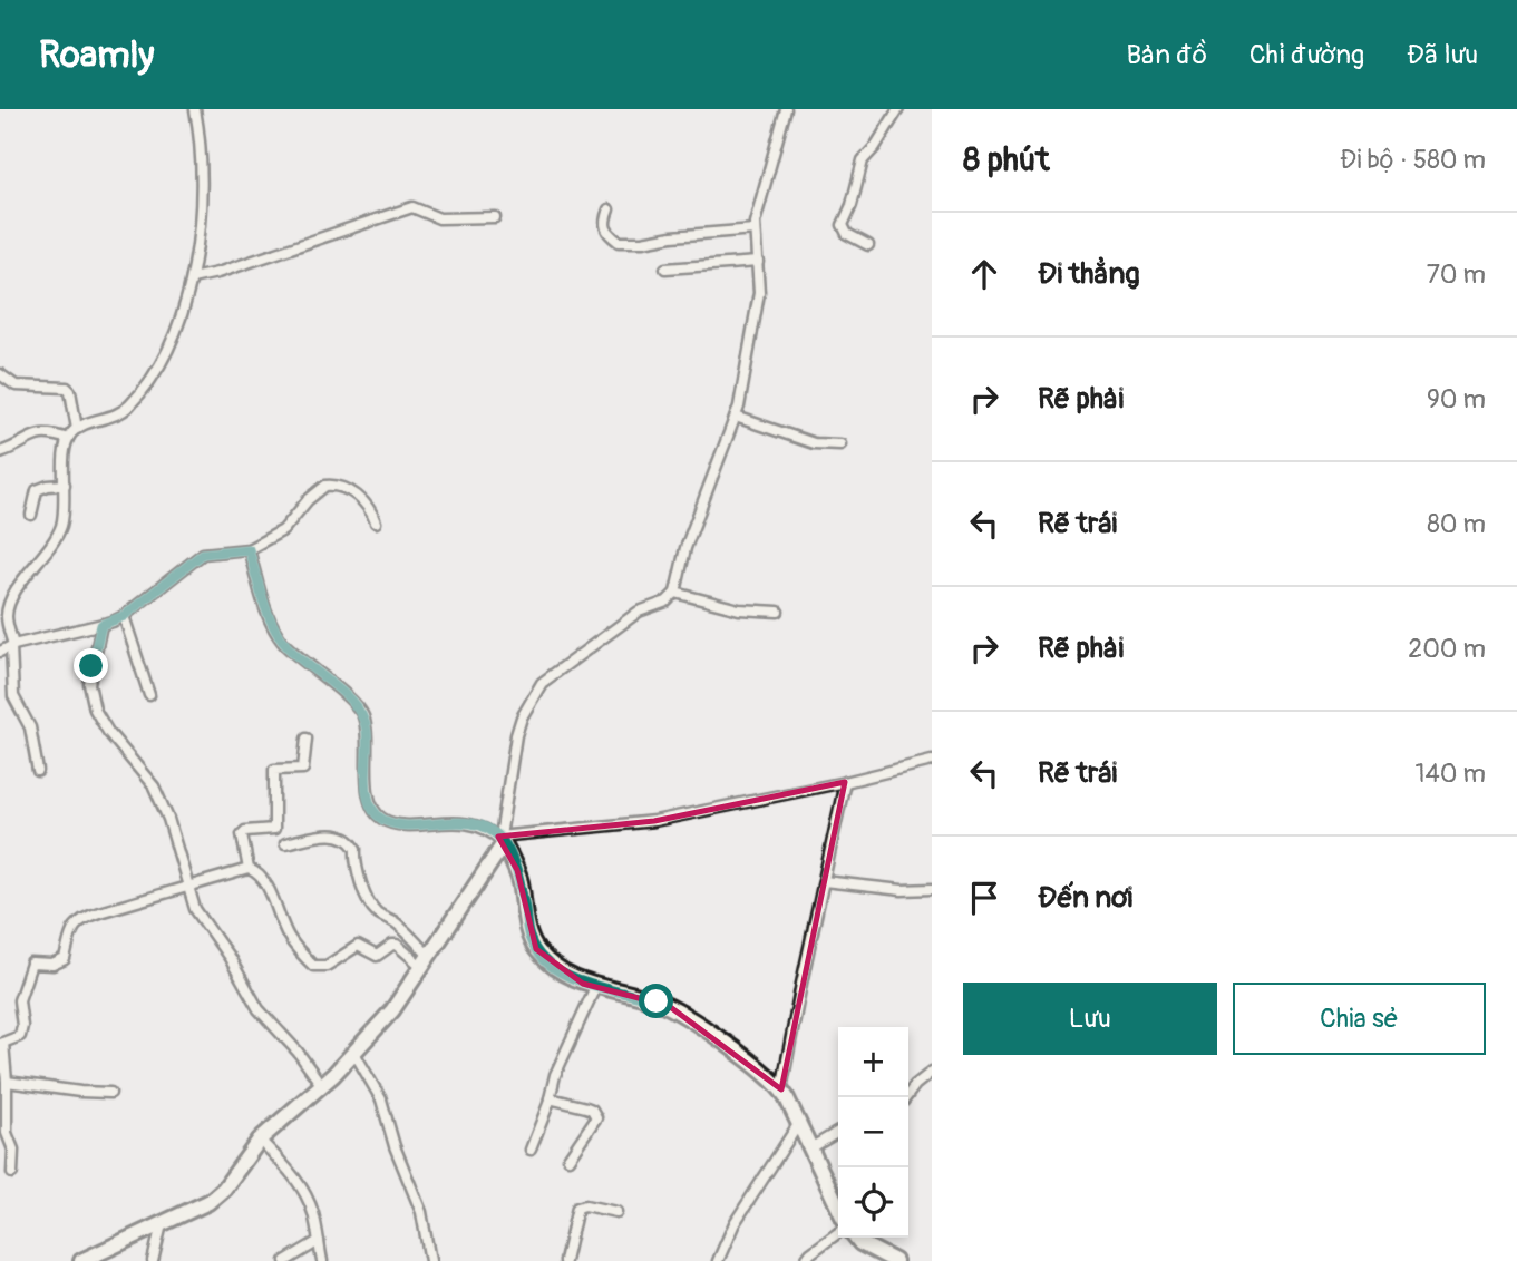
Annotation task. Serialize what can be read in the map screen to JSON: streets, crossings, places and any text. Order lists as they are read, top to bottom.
{
  "page": {
    "header": "Roamly",
    "nav": ["Bản đồ", "Chỉ đường", "Đã lưu"],
    "heading": ["8 phút", "Đi bộ · 580 m"],
    "list": [
      ["Đi thẳng", "70 m"],
      ["Rẽ phải", "90 m"],
      ["Rẽ trái", "80 m"],
      ["Rẽ phải", "200 m"],
      ["Rẽ trái", "140 m"],
      "Đến nơi"
    ],
    "buttons": ["Lưu", "Chia sẻ"],
    "map_buttons": ["+", "−"]
  }
}
